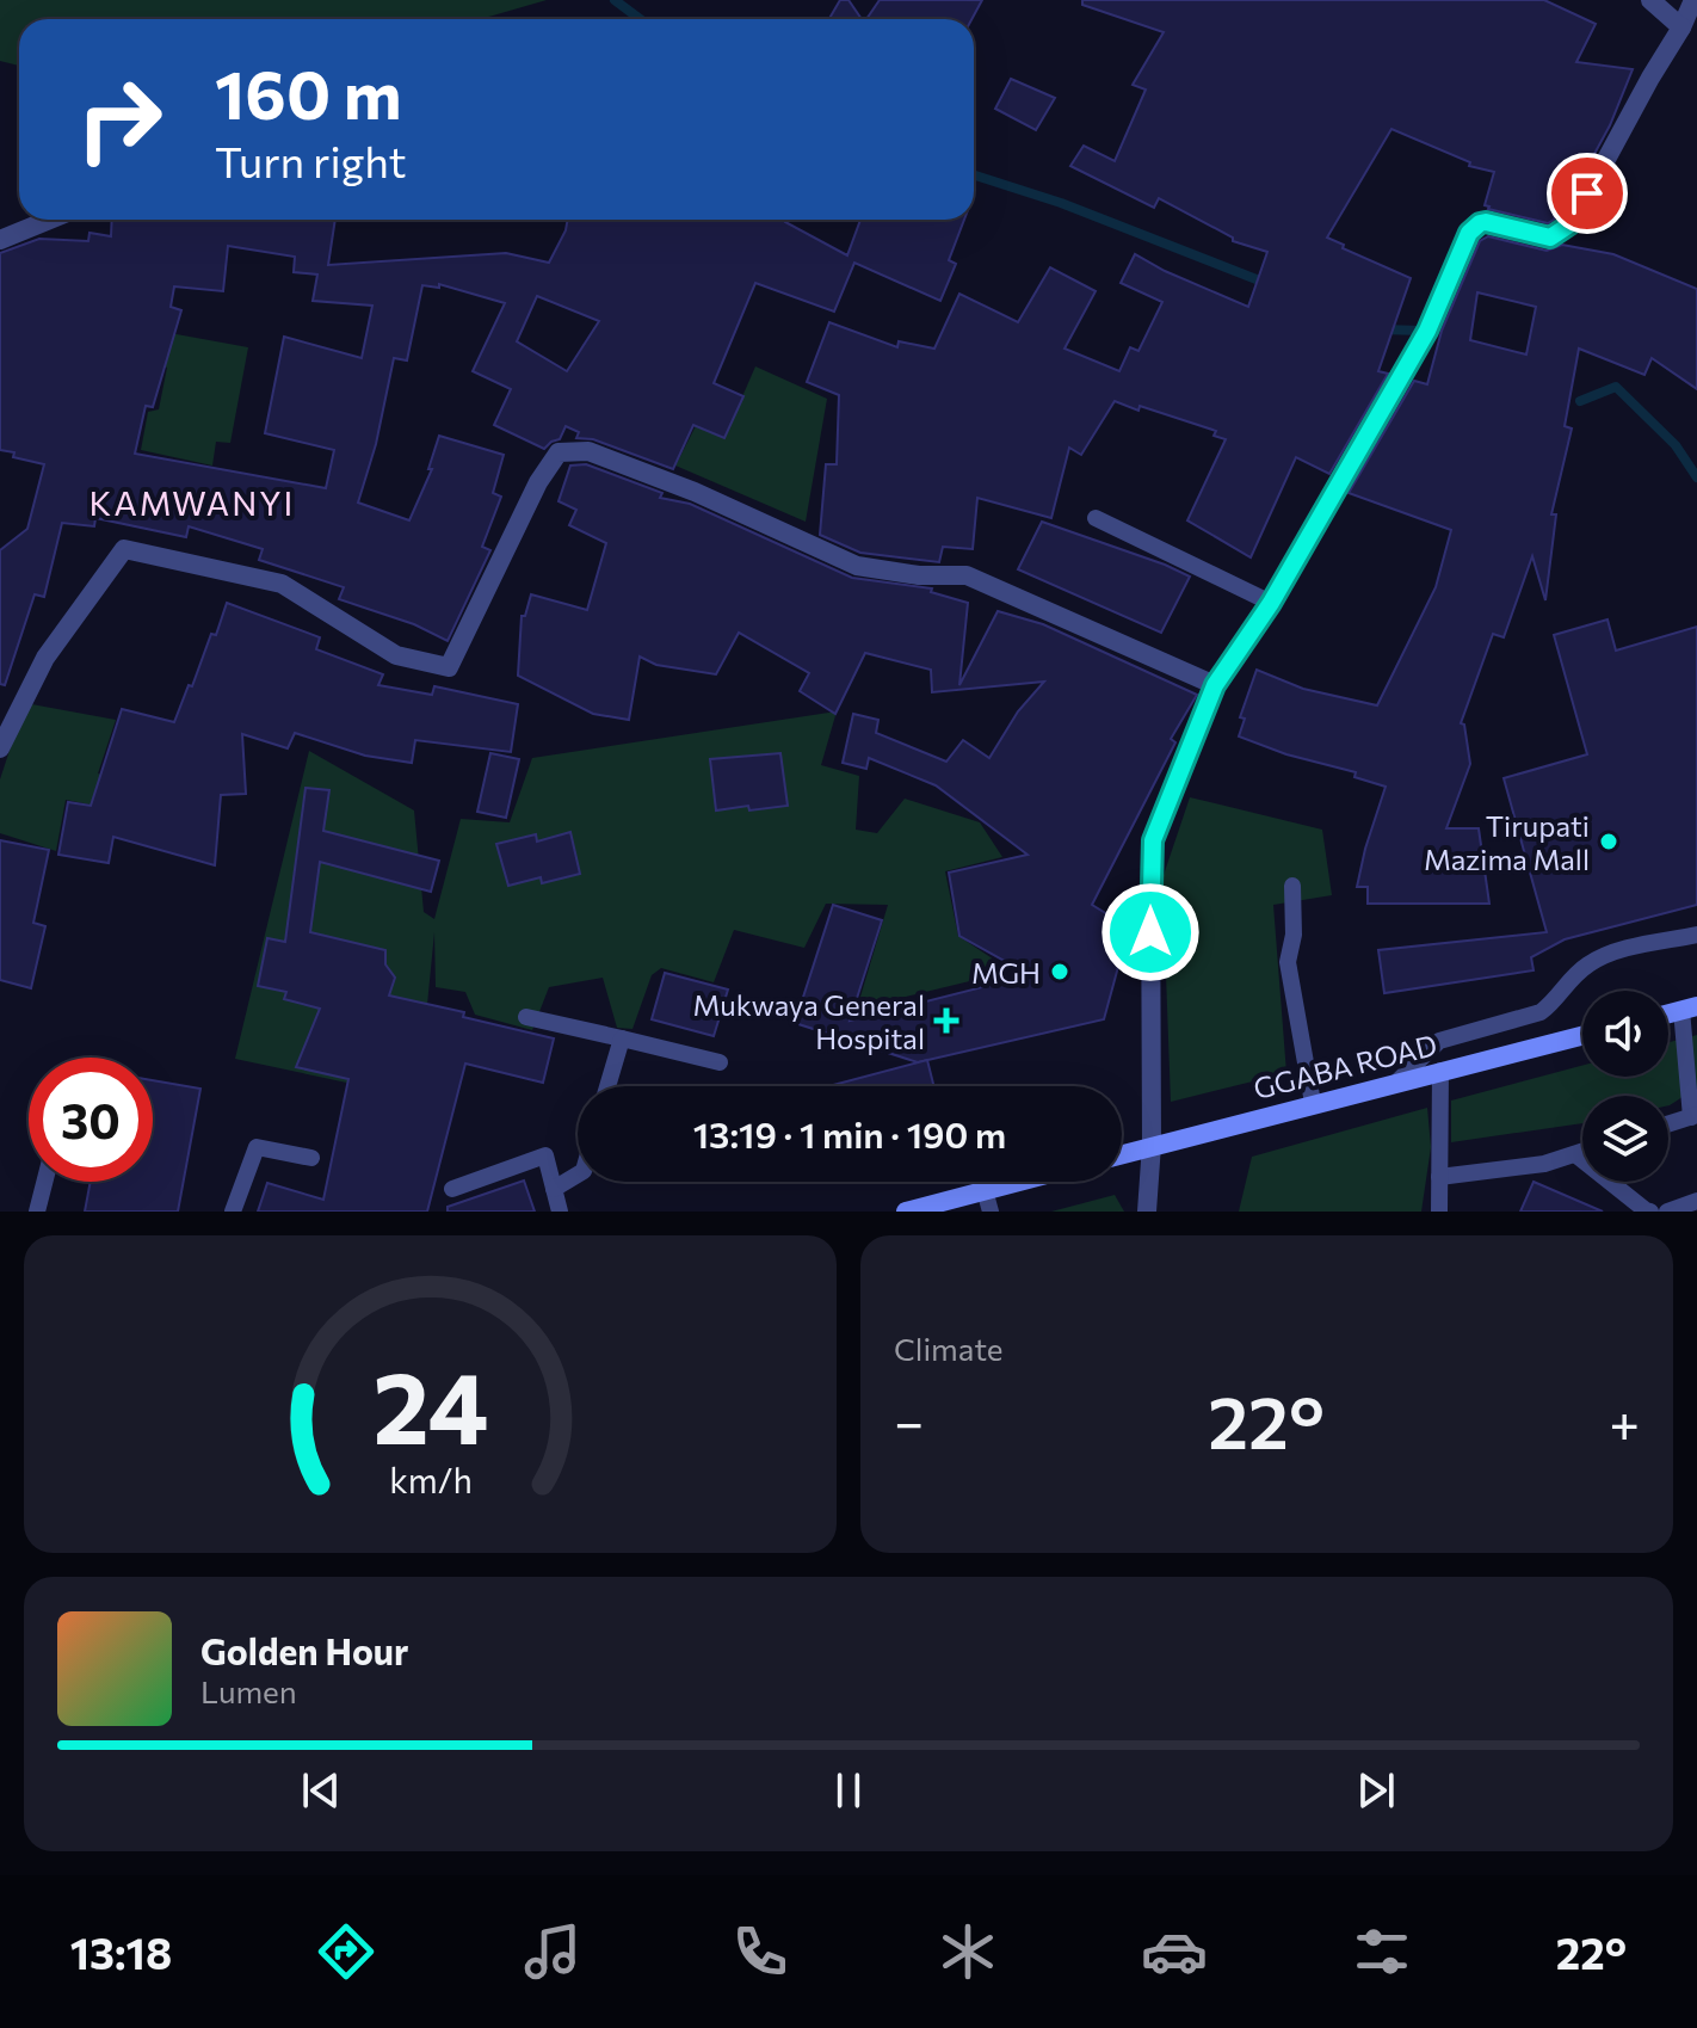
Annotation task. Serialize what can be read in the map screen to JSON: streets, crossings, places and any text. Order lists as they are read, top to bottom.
{
  "streets": {
    "main road": ["GGABA ROAD"]
  },
  "districts": ["KAMWANYI"],
  "places": {
    "other": ["Tirupati Mazima Mall", "MGH"],
    "health": ["Mukwaya General Hospital"]
  },
  "page": {
    "turn": ["160 m", "Turn right"],
    "limit": "30",
    "trip": "13:19 · 1 min · 190 m",
    "tile": "Climate",
    "heat": ["−", "22°", "+"],
    "song": ["Golden Hour", "Lumen"],
    "tabs": ["13:18", "22°"],
    "gauge": ["24", "km/h"]
  }
}
